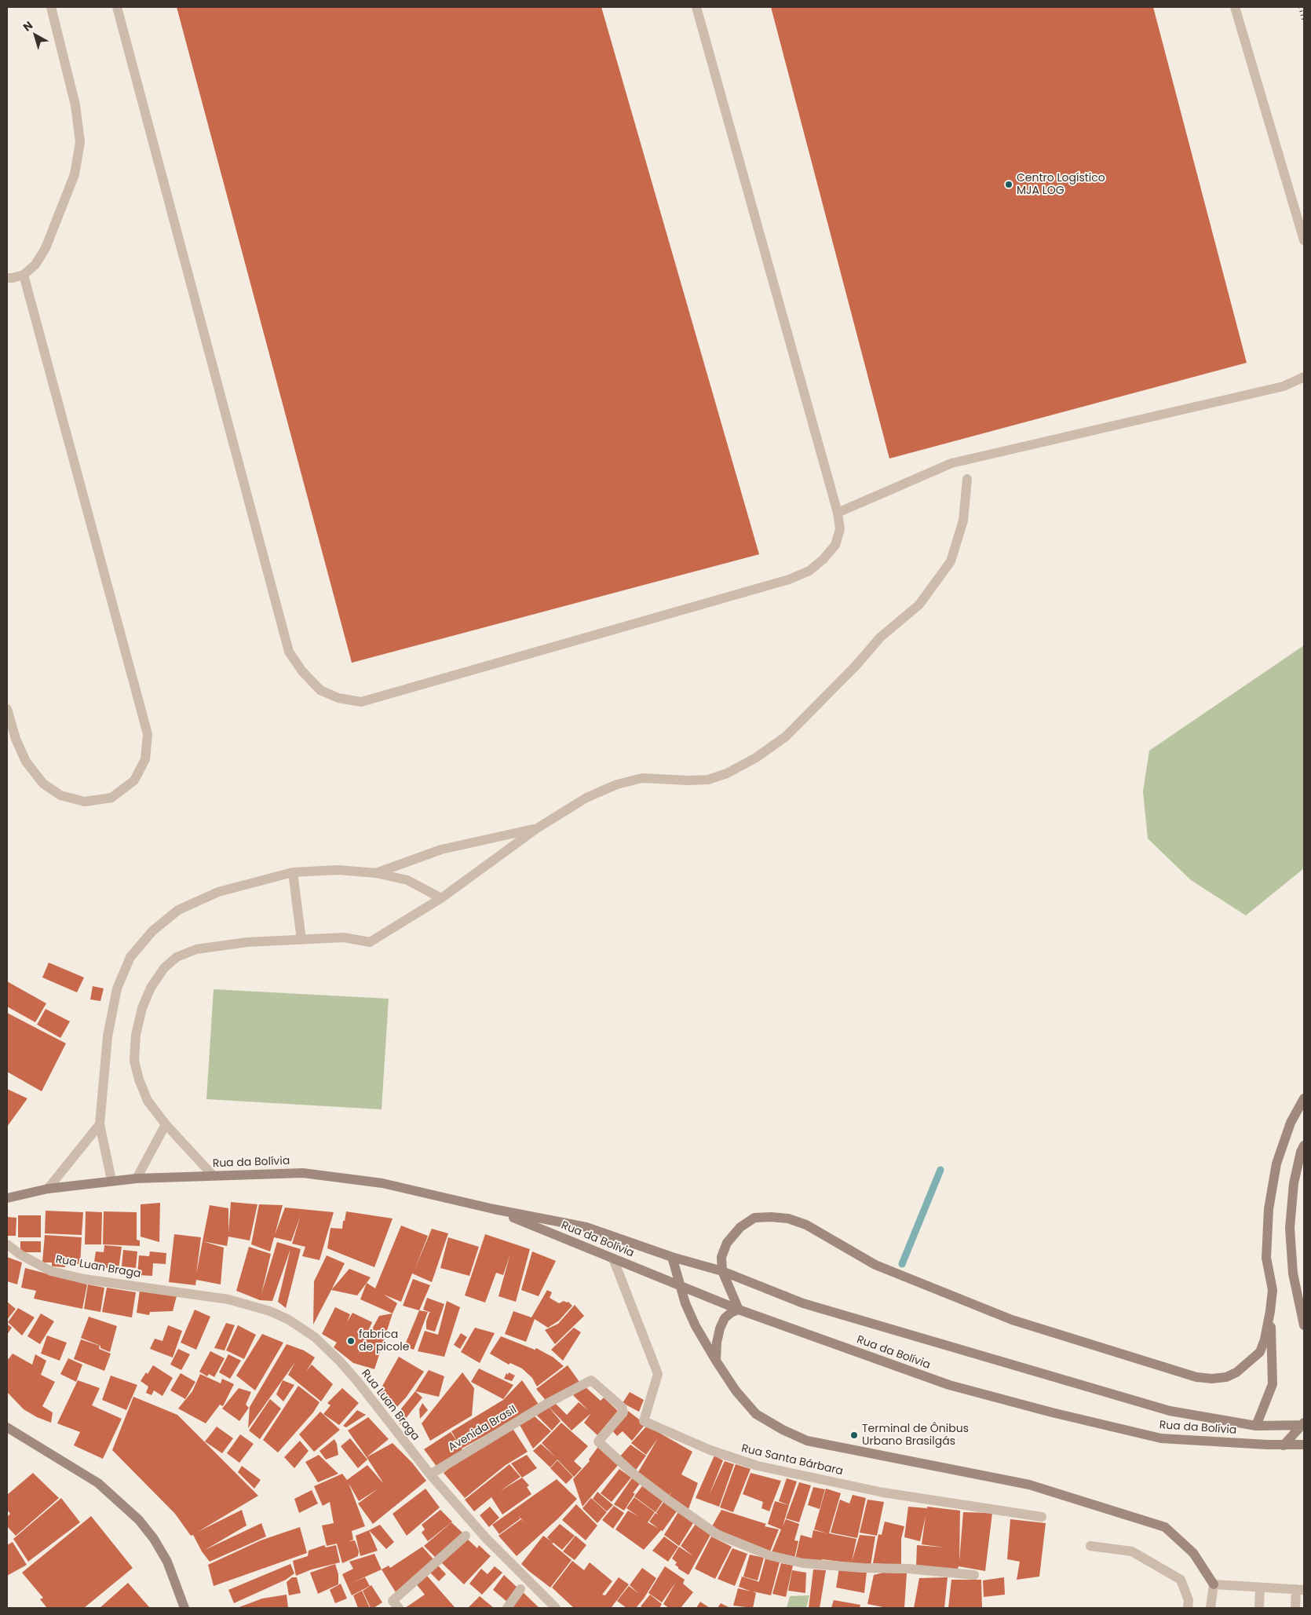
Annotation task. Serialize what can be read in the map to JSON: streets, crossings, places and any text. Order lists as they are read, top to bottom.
{
  "streets": {
    "main road": ["Rua da Bolívia"],
    "street": ["Rua Luan Braga", "Avenida Brasil", "Rua Santa Bárbara"]
  },
  "crossings": [
    ["Rua da Bolívia", "Rua Santa Bárbara"],
    ["Rua Luan Braga", "Avenida Brasil"]
  ],
  "places": ["Centro Logístico MJA LOG", "fabrica de picole", "Terminal de Ônibus Urbano Brasilgás"],
  "north": "top left"
}
